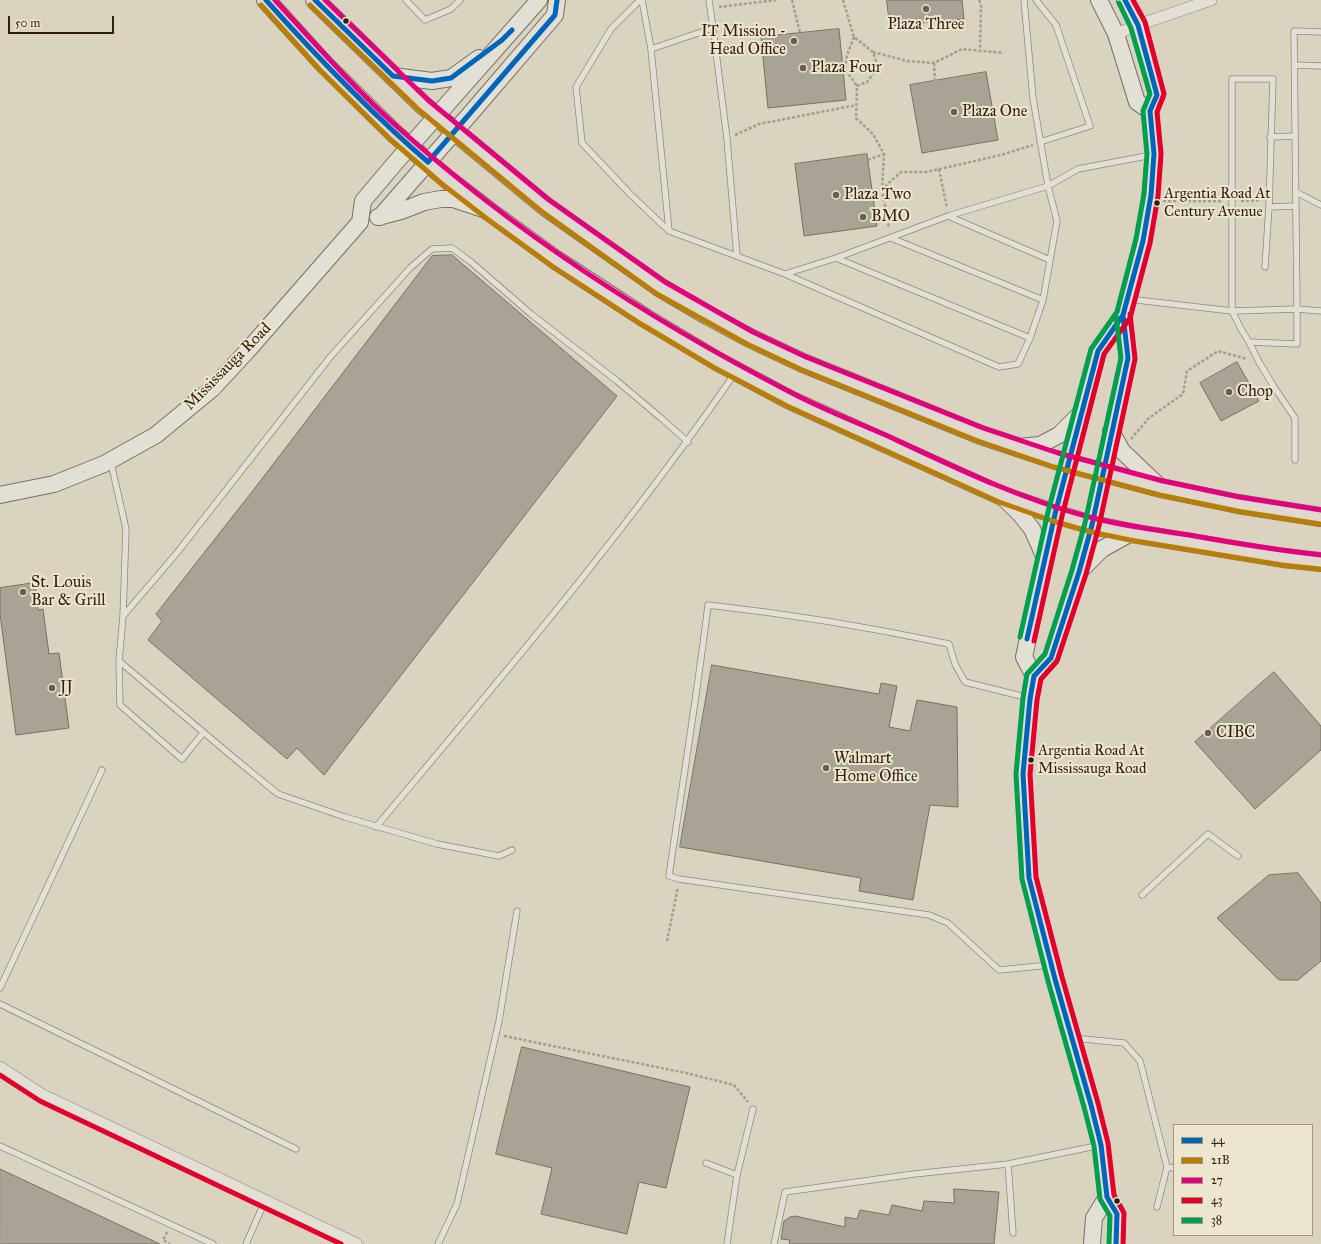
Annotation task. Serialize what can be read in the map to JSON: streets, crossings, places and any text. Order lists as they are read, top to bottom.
{
  "streets": {
    "street": ["Mississauga Road"]
  },
  "places": [
    "Plaza Three",
    "IT Mission - Head Office",
    "Plaza Four",
    "Plaza One",
    "Plaza Two",
    "Argentia Road At Century Avenue",
    "BMO",
    "Chop",
    "St. Louis Bar & Grill",
    "JJ",
    "CIBC",
    "Argentia Road At Mississauga Road",
    "Walmart Home Office"
  ],
  "lines": [
    "transit line 44",
    "transit line 27",
    "transit line 43",
    "transit line 38",
    "transit line 21B"
  ],
  "legend": [
    "44",
    "21B",
    "27",
    "43",
    "38"
  ],
  "scale_bar": "50 m"
}
